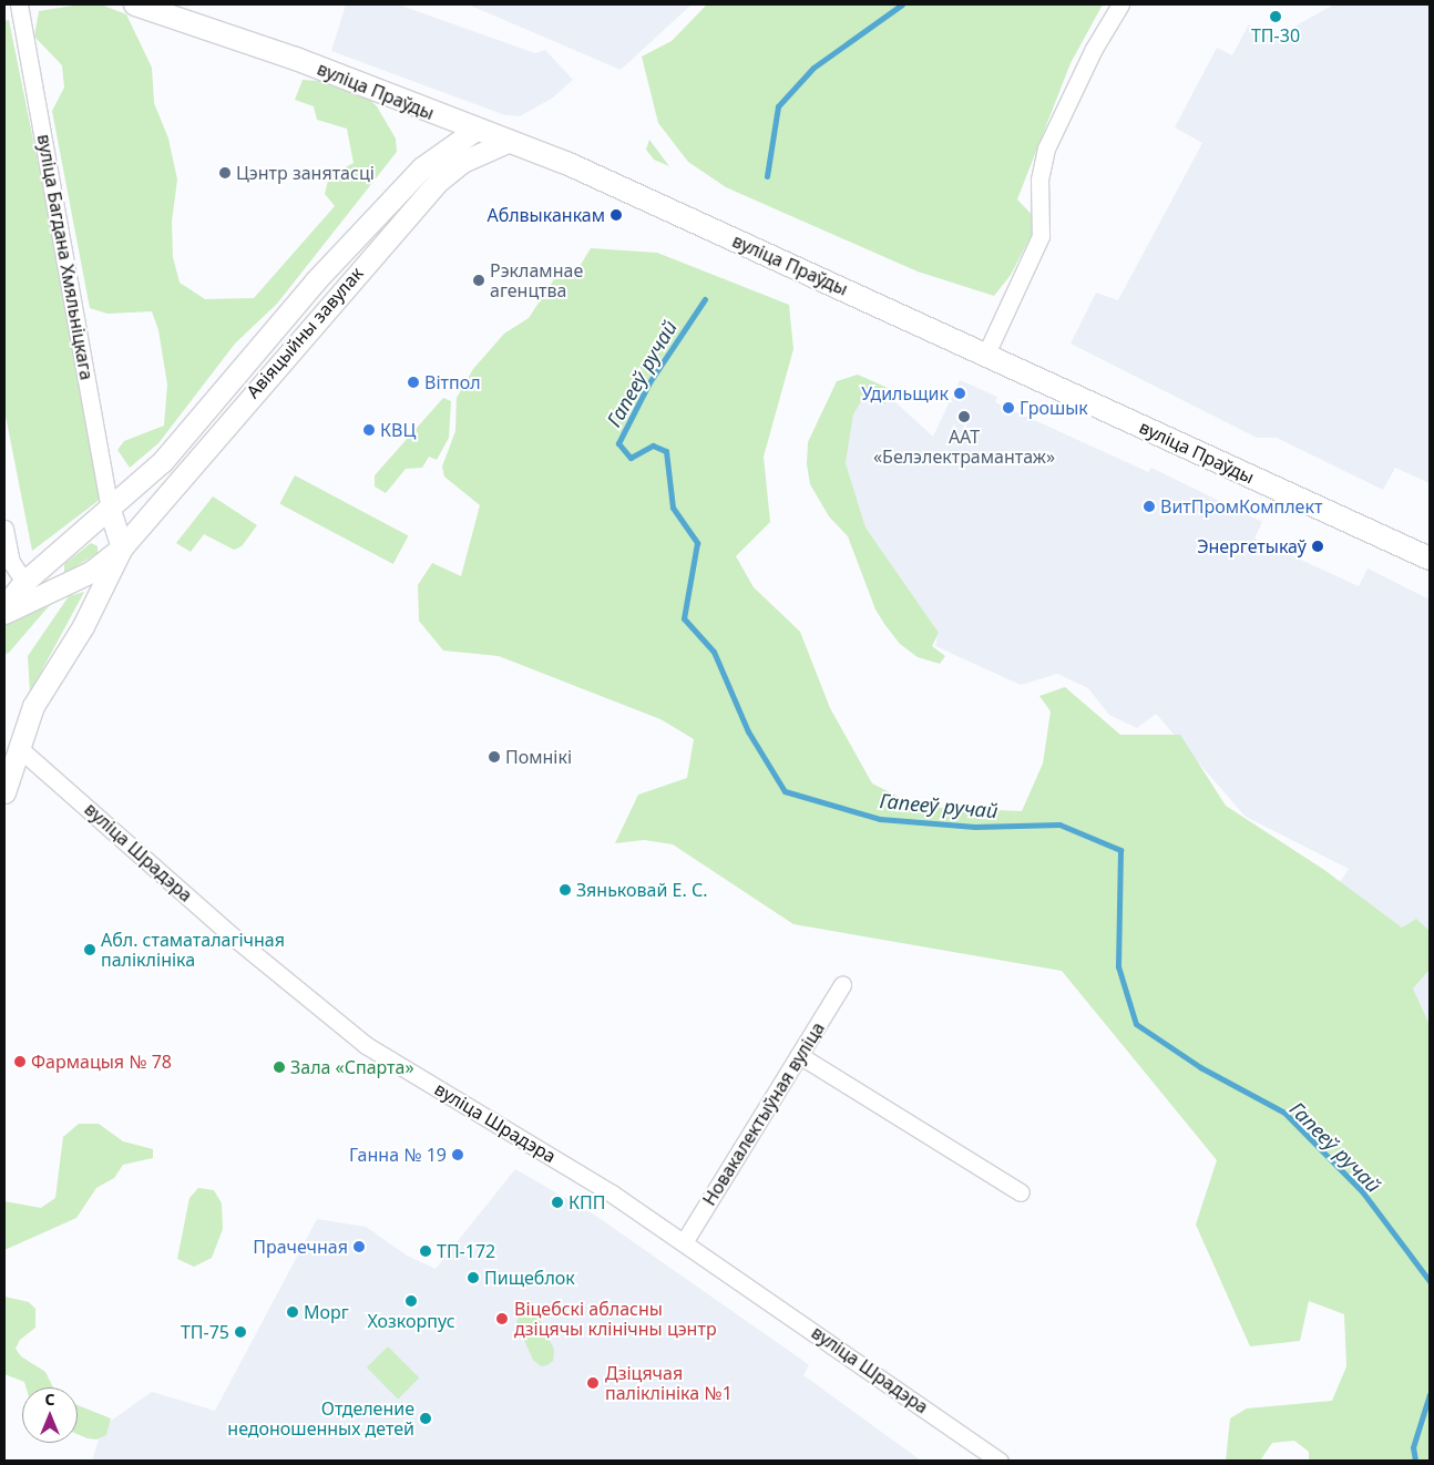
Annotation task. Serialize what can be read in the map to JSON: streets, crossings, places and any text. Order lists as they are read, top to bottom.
{
  "streets": {
    "main road": ["вуліца Праўды"],
    "street": [
      "вуліца Багдана Хмяльніцкага",
      "Авіяцыйны завулак",
      "вуліца Шрадэра",
      "Новакалектыўная вуліца"
    ]
  },
  "crossings": [
    ["вуліца Праўды", "Авіяцыйны завулак"],
    ["вуліца Багдана Хмяльніцкага", "Авіяцыйны завулак"],
    ["вуліца Шрадэра", "Новакалектыўная вуліца"]
  ],
  "water": ["Гапееў ручай"],
  "places": [
    "ТП-30",
    "Цэнтр занятасці",
    "Аблвыканкам",
    "Рэкламнае агенцтва",
    "Вітпол",
    "Удильщик",
    "Грошык",
    "ААТ «Белэлектрамантаж»",
    "КВЦ",
    "ВитПромКомплект",
    "Энергетыкаў",
    "Помнікі",
    "Зяньковай Е. С.",
    "Абл. стаматалагічная паліклініка",
    "Фармацыя № 78",
    "Зала «Спарта»",
    "Ганна № 19",
    "КПП",
    "Прачечная",
    "ТП-172",
    "Пищеблок",
    "Хозкорпус",
    "Морг",
    "Віцебскі абласны дзіцячы клінічны цэнтр",
    "ТП-75",
    "Дзіцячая паліклініка №1",
    "Отделение недоношенных детей"
  ],
  "north": "top"
}
